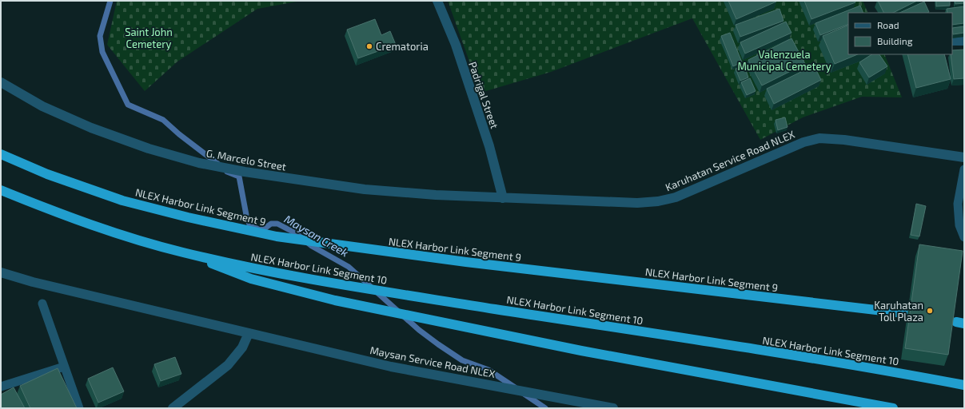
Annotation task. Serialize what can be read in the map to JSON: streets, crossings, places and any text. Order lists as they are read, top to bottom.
{
  "streets": {
    "highway": ["NLEX Harbor Link Segment 9", "NLEX Harbor Link Segment 10"],
    "street": [
      "Padrigal Street",
      "G. Marcelo Street",
      "Karuhatan Service Road NLEX",
      "Maysan Service Road NLEX"
    ]
  },
  "crossings": [
    ["Padrigal Street", "G. Marcelo Street"],
    ["Padrigal Street", "Karuhatan Service Road NLEX"],
    ["G. Marcelo Street", "Karuhatan Service Road NLEX"]
  ],
  "water": ["Maysan Creek"],
  "parks": ["Saint John Cemetery", "Valenzuela Municipal Cemetery"],
  "places": ["Crematoria", "Karuhatan Toll Plaza"],
  "legend": ["Road", "Building"]
}
